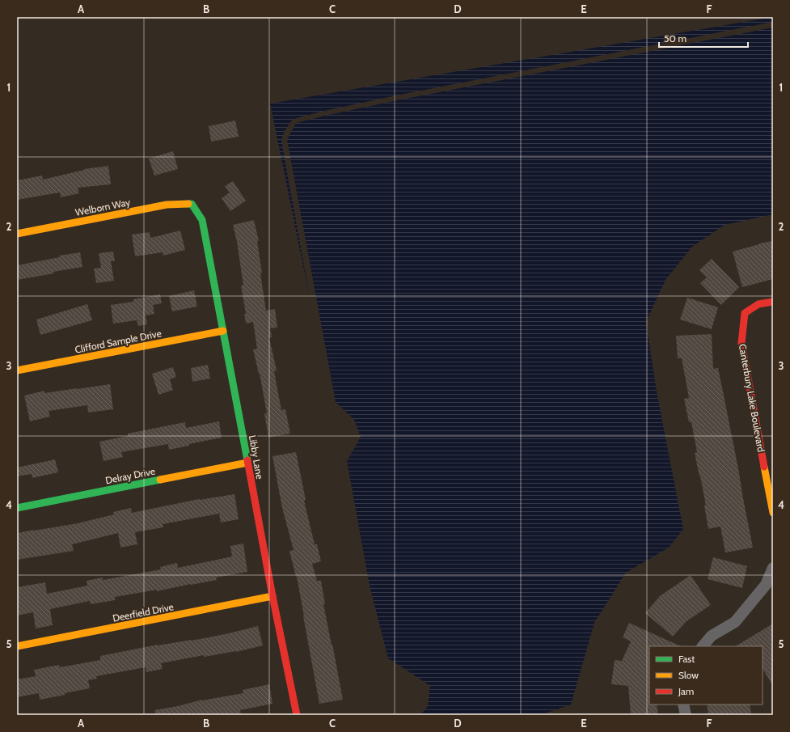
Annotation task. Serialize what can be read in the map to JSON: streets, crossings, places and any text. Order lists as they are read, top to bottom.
{
  "streets": {
    "street": [
      "Welborn Way",
      "Clifford Sample Drive",
      "Canterbury Lake Boulevard",
      "Libby Lane",
      "Delray Drive",
      "Deerfield Drive"
    ]
  },
  "crossings": [
    ["Welborn Way", "Libby Lane"],
    ["Clifford Sample Drive", "Libby Lane"],
    ["Libby Lane", "Delray Drive"],
    ["Libby Lane", "Deerfield Drive"]
  ],
  "legend": ["Fast", "Slow", "Jam"],
  "scale_bar": "50 m",
  "grid": {
    "columns": [
      "A",
      "B",
      "C",
      "D",
      "E",
      "F"
    ],
    "rows": [
      "1",
      "2",
      "3",
      "4",
      "5"
    ]
  }
}
